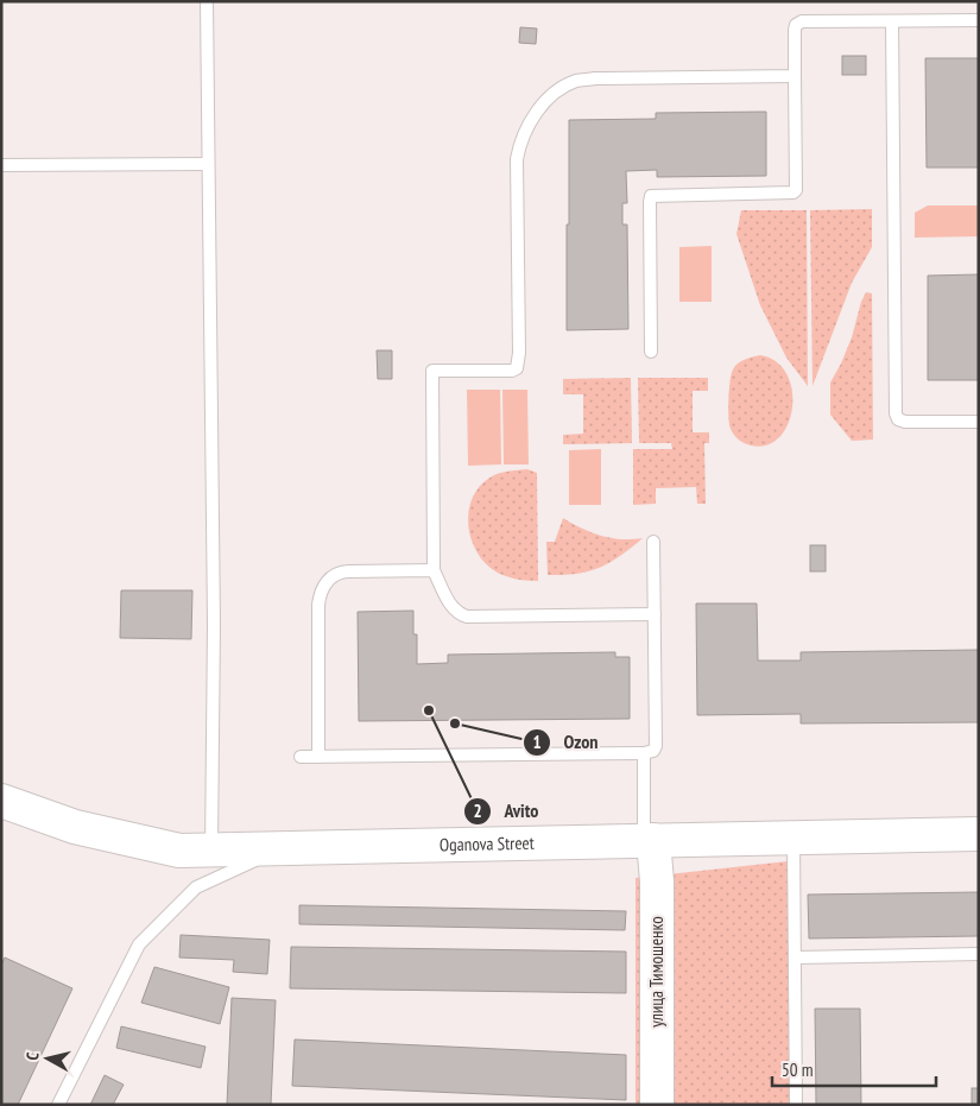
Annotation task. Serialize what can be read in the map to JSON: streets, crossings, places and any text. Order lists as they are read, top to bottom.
{
  "streets": {
    "main road": ["Oganova Street", "улица Тимошенко"]
  },
  "crossings": [
    ["Oganova Street", "улица Тимошенко"]
  ],
  "places": ["Avito", "Ozon"],
  "scale_bar": "50 m",
  "north": "left"
}
